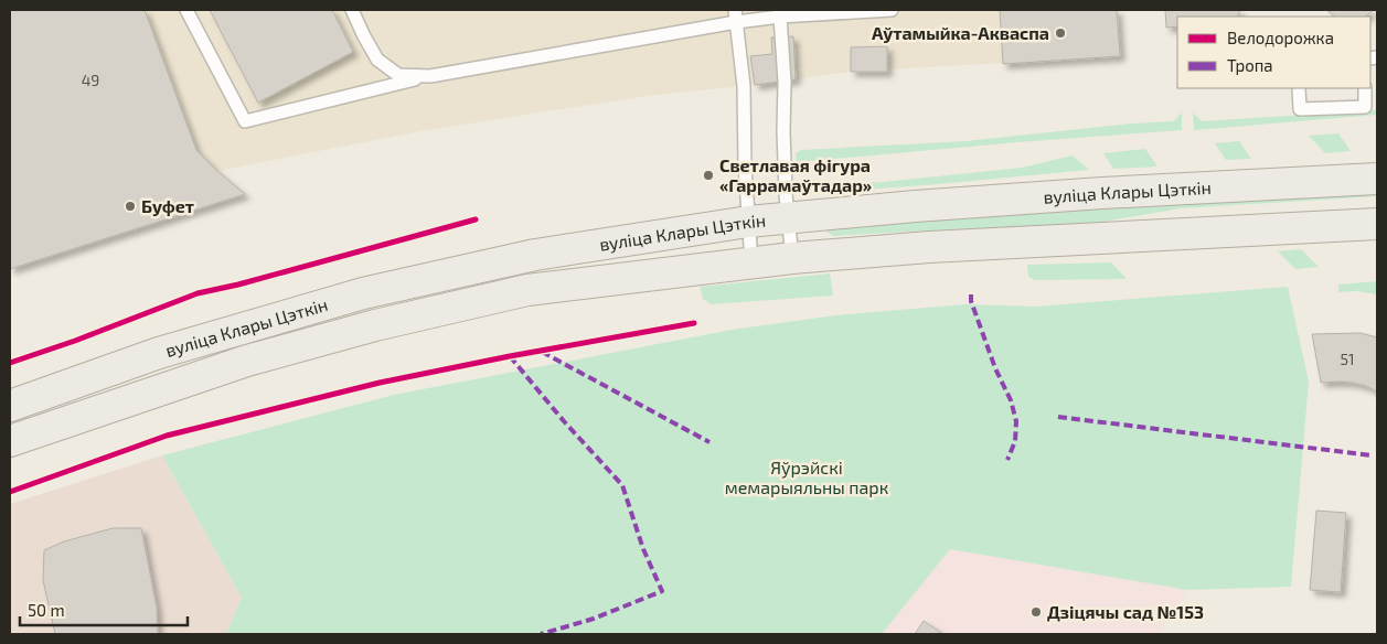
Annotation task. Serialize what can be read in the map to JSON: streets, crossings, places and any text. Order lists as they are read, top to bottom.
{
  "streets": {
    "main road": ["вуліца Клары Цэткін"]
  },
  "parks": ["Яўрэйскі мемарыяльны парк"],
  "places": [
    "Аўтамыйка-Акваспа",
    "Светлавая фігура «Гаррамаўтадар»",
    "Буфет",
    "Дзіцячы сад №153"
  ],
  "house_numbers": ["49", "51"],
  "legend": ["Велодорожка", "Тропа"],
  "scale_bar": "50 m"
}
